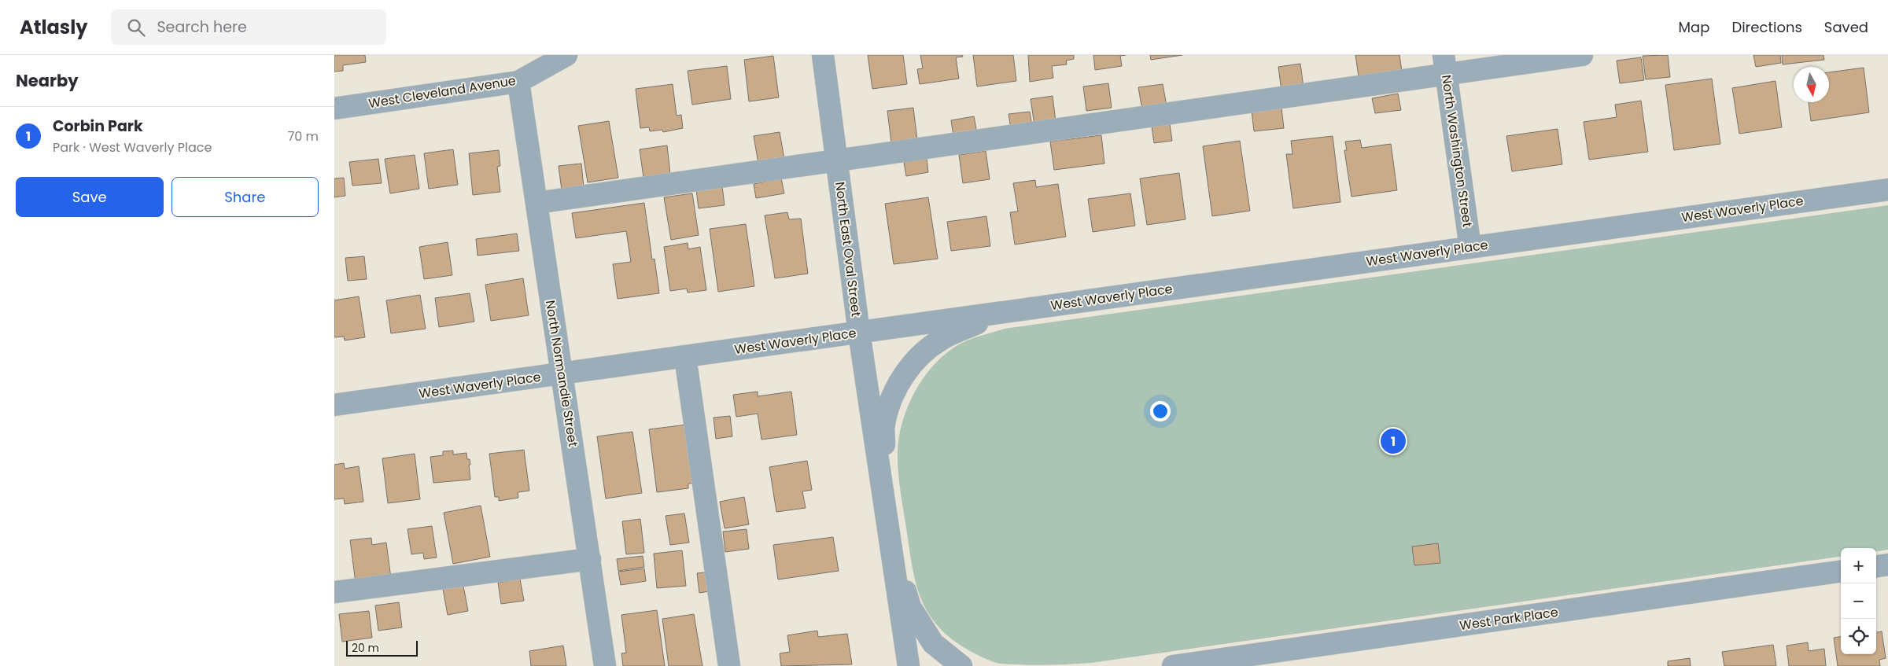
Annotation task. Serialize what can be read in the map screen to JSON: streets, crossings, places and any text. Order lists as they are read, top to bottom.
{
  "streets": {
    "street": [
      "West Cleveland Avenue",
      "North Washington Street",
      "West Waverly Place",
      "North East Oval Street",
      "North Normandie Street",
      "West Park Place"
    ]
  },
  "crossings": [
    ["West Cleveland Avenue", "North Normandie Street"],
    ["North Washington Street", "West Waverly Place"],
    ["West Waverly Place", "North East Oval Street"],
    ["West Waverly Place", "North Normandie Street"]
  ],
  "scale_bar": "20 m",
  "north": "bottom",
  "page": {
    "header": "Atlasly",
    "search": "Search here",
    "nav": ["Map", "Directions", "Saved"],
    "heading": "Nearby",
    "list": [
      {
        "mark": "1",
        "name": "Corbin Park",
        "note": "Park · West Waverly Place",
        "value": "70 m"
      }
    ],
    "buttons": ["Save", "Share"],
    "pins": "1",
    "map_buttons": ["+", "−"],
    "scale": "20 m"
  }
}
